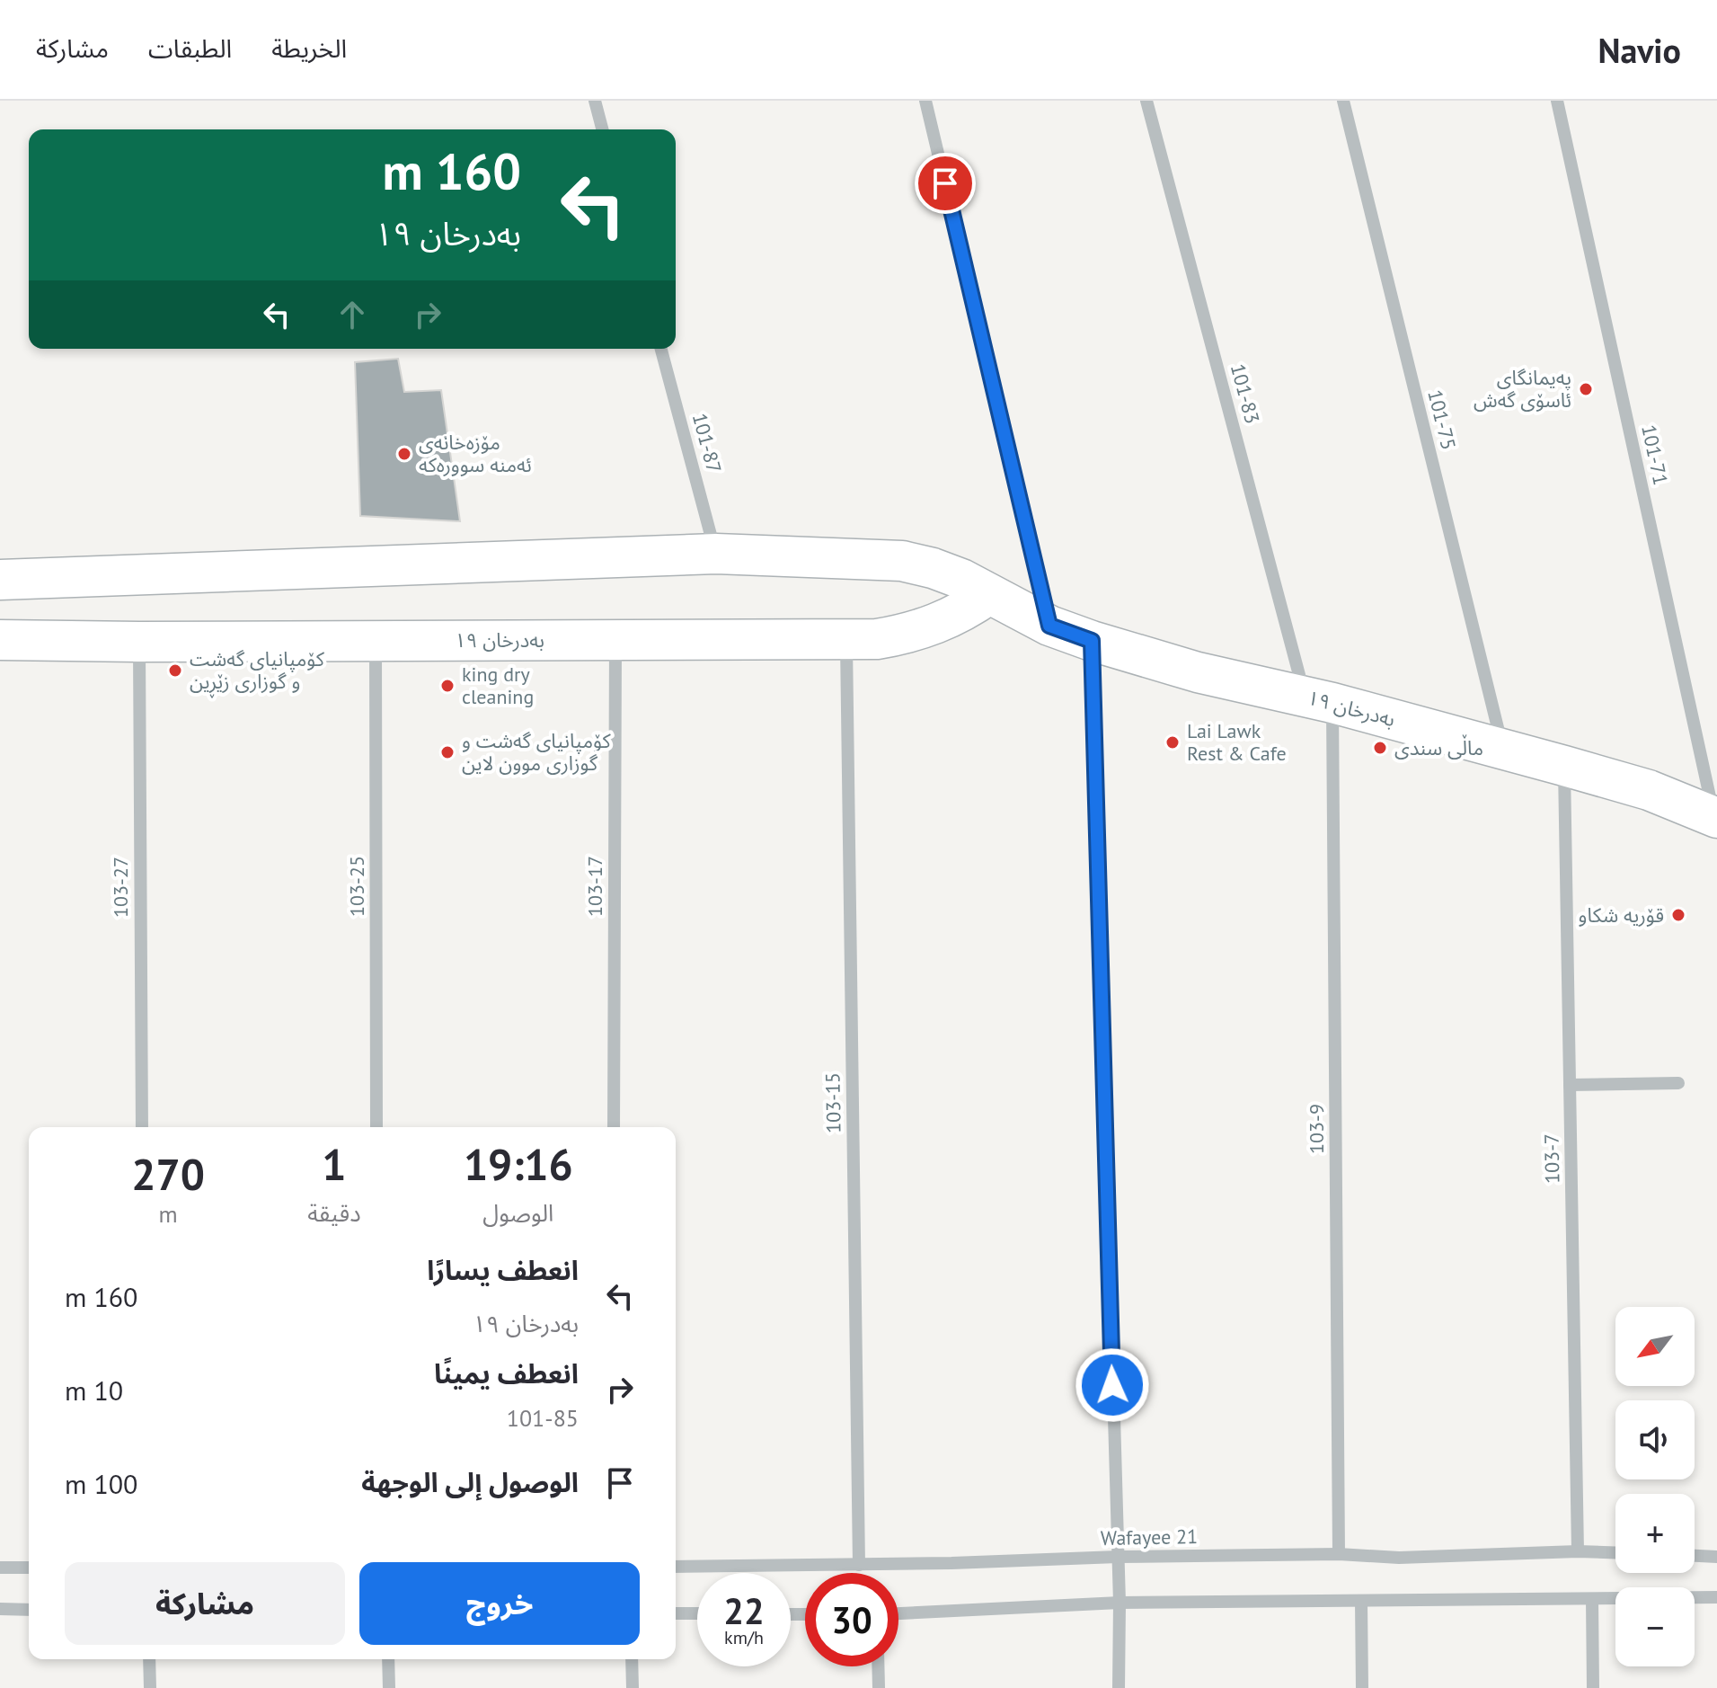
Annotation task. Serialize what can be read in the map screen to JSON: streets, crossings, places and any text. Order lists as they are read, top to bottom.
{
  "streets": {
    "main road": ["بەدرخان ١٩"],
    "street": [
      "101-83",
      "101-75",
      "101-87",
      "101-71",
      "103-25",
      "103-17",
      "103-27",
      "103-15",
      "103-9",
      "103-7",
      "Wafayee 21"
    ]
  },
  "crossings": [
    ["101-83", "بەدرخان ١٩"],
    ["101-83", "103-9"],
    ["101-75", "بەدرخان ١٩"],
    ["101-87", "بەدرخان ١٩"],
    ["101-71", "بەدرخان ١٩"],
    ["بەدرخان ١٩", "103-25"],
    ["بەدرخان ١٩", "103-17"],
    ["بەدرخان ١٩", "103-27"],
    ["بەدرخان ١٩", "103-15"],
    ["بەدرخان ١٩", "103-9"],
    ["بەدرخان ١٩", "103-7"],
    ["103-15", "Wafayee 21"],
    ["103-9", "Wafayee 21"],
    ["103-7", "Wafayee 21"]
  ],
  "places": [
    "پەیمانگای ئاسۆی گەش",
    "مۆزەخانەی ئەمنە سوورەکە",
    "کۆمپانیای گەشت و گوزاری زێڕین",
    "king dry cleaning",
    "Lai Lawk Rest & Cafe",
    "ماڵی سندی",
    "کۆمپانیای گەشت و گوزاری موون لاین",
    "قۆریە شکاو"
  ],
  "north": "bottom left",
  "page": {
    "header": "Navio",
    "nav": ["الخريطة", "الطبقات", "مشاركة"],
    "turn": ["160 m", "بەدرخان ١٩"],
    "eta": [
      "19:16",
      "الوصول",
      "1",
      "دقيقة",
      "270",
      "m"
    ],
    "list": [
      {
        "name": "انعطف يسارًا",
        "note": "بەدرخان ١٩",
        "value": "160 m"
      },
      {
        "name": "انعطف يمينًا",
        "note": "101-85",
        "value": "10 m"
      },
      {
        "name": "الوصول إلى الوجهة",
        "value": "100 m"
      }
    ],
    "map_buttons": ["+", "−"],
    "buttons": ["خروج", "مشاركة"],
    "speed": "22 km/h",
    "limit": "30"
  }
}
